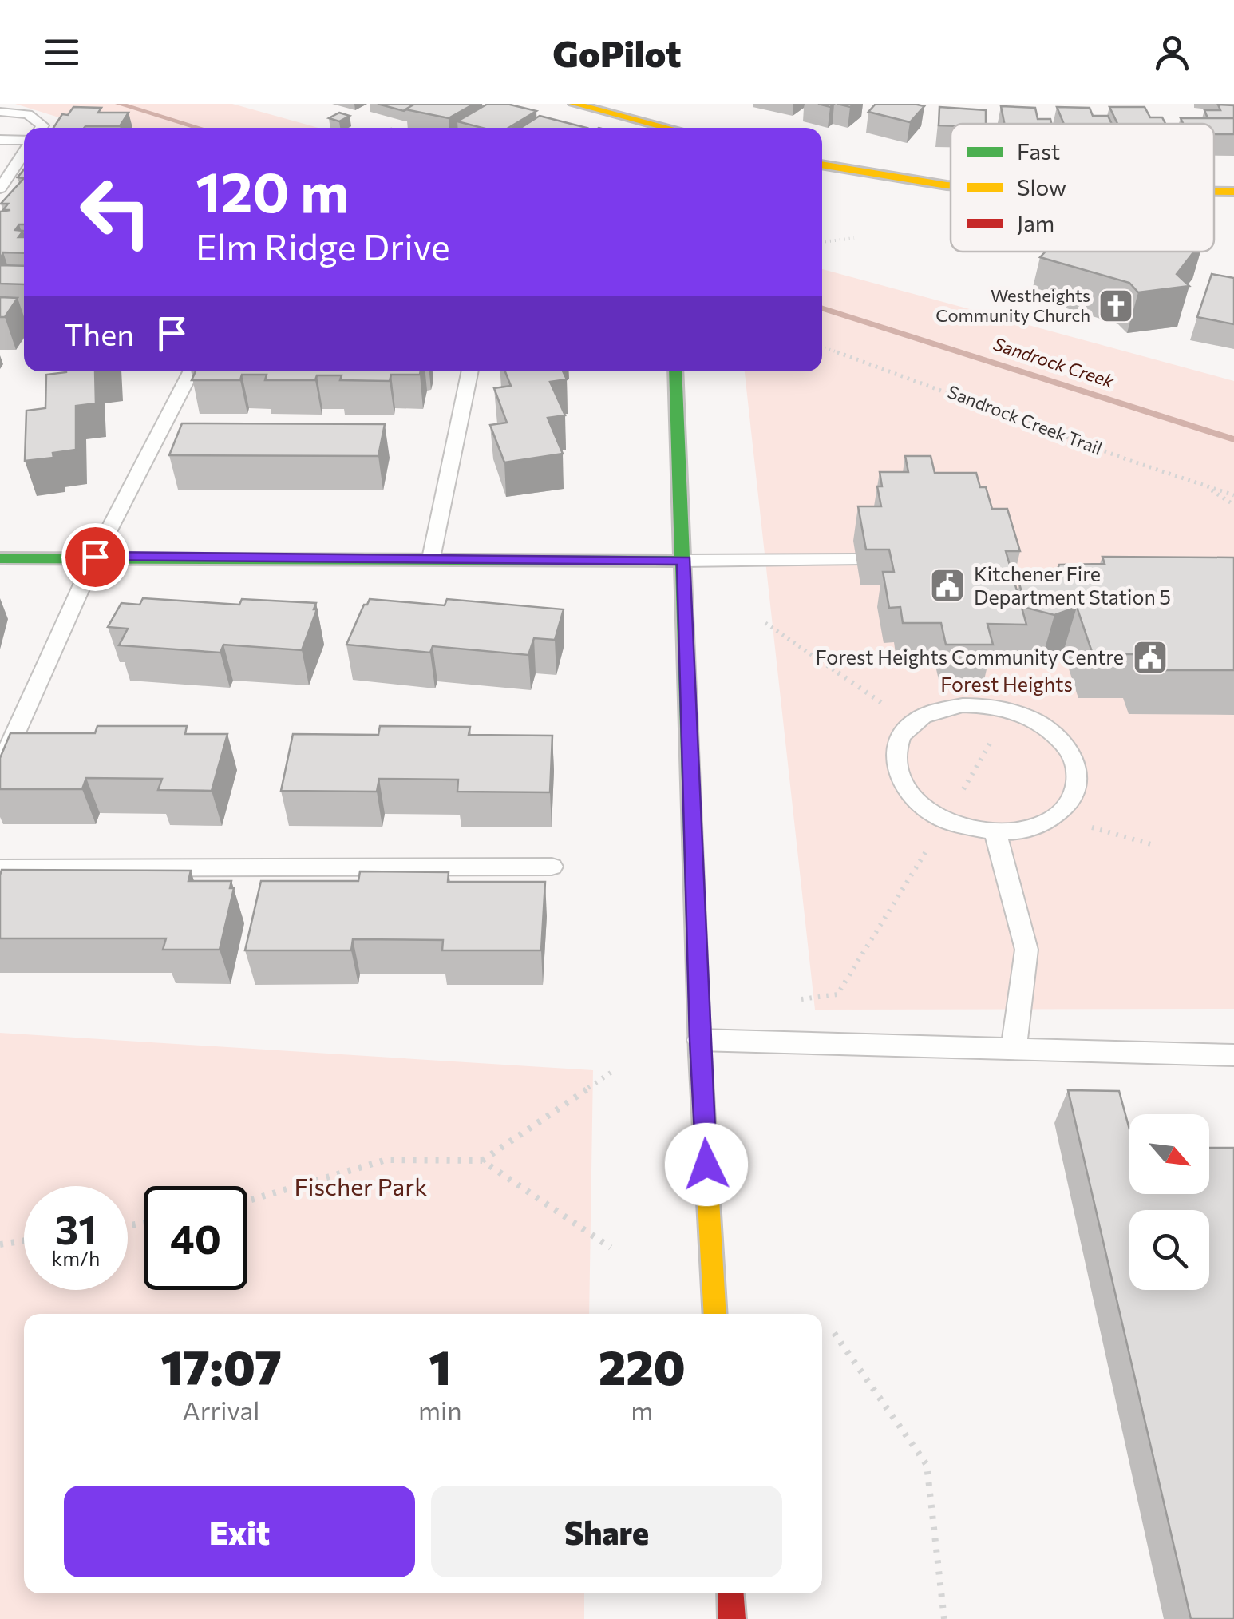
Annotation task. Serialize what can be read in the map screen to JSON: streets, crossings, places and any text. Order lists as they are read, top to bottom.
{
  "streets": {
    "path": ["Sandrock Creek Trail"]
  },
  "water": ["Sandrock Creek"],
  "parks": ["Forest Heights", "Fischer Park"],
  "places": {
    "church": ["Westheights Community Church"],
    "public building": ["Kitchener Fire Department Station 5", "Forest Heights Community Centre"]
  },
  "legend": ["Fast", "Slow", "Jam"],
  "north": "bottom right",
  "page": {
    "header": "GoPilot",
    "turn": ["120 m", "Elm Ridge Drive"],
    "then": "Then",
    "speed": "31 km/h",
    "limit": "40",
    "eta": [
      "17:07",
      "Arrival",
      "1",
      "min",
      "220",
      "m"
    ],
    "buttons": ["Exit", "Share"]
  }
}
